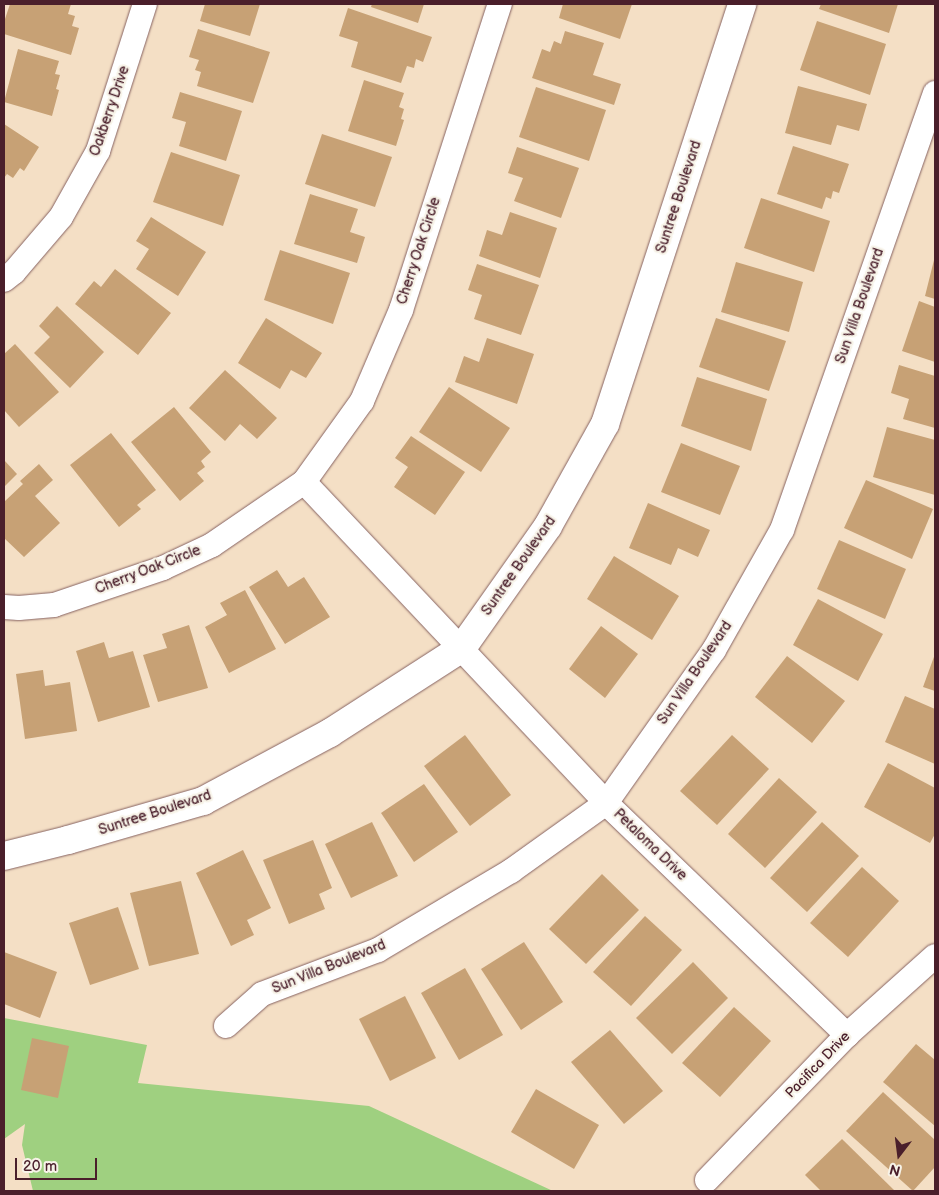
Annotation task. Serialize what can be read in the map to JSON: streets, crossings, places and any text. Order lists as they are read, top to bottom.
{
  "streets": {
    "street": [
      "Oakberry Drive",
      "Suntree Boulevard",
      "Cherry Oak Circle",
      "Sun Villa Boulevard",
      "Petaloma Drive",
      "Pacifica Drive"
    ]
  },
  "crossings": [
    ["Suntree Boulevard", "Petaloma Drive"],
    ["Sun Villa Boulevard", "Petaloma Drive"],
    ["Petaloma Drive", "Pacifica Drive"]
  ],
  "scale_bar": "20 m",
  "north": "bottom"
}
